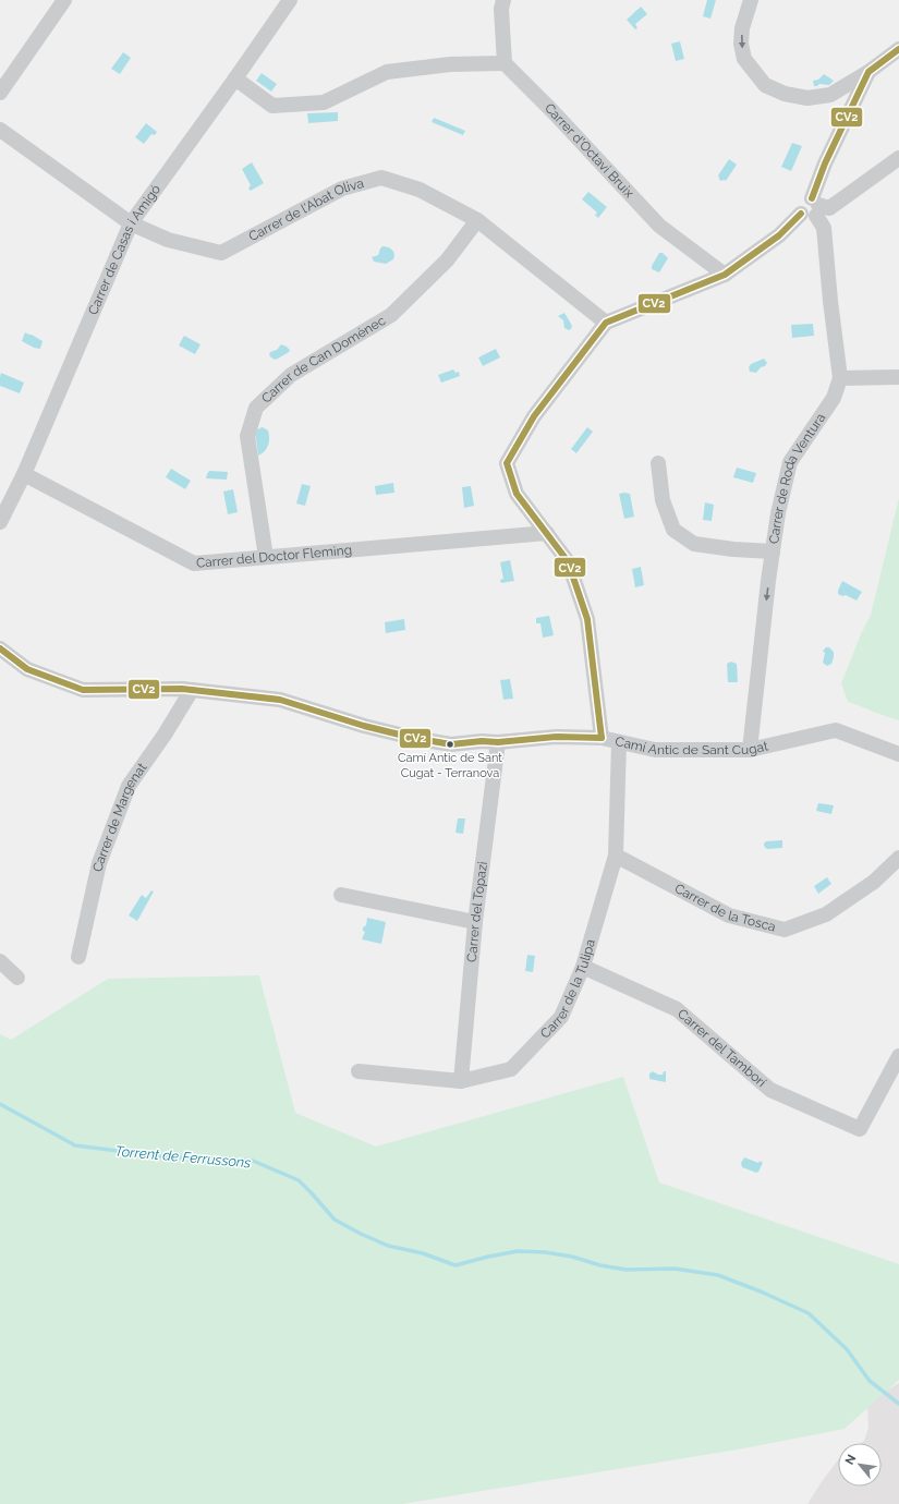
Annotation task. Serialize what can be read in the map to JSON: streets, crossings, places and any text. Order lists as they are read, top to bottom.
{
  "streets": {
    "street": [
      "Carrer d'Octavi Bruix",
      "Carrer de l'Abat Oliva",
      "Carrer de Casas i Amigó",
      "Carrer de Can Domènec",
      "Carrer de Roda Ventura",
      "Carrer del Doctor Fleming",
      "Camí Antic de Sant Cugat",
      "Carrer de Margenat",
      "Carrer de la Tosca",
      "Carrer del Topazi",
      "Carrer de la Tulipa",
      "Carrer del Tamborí"
    ]
  },
  "crossings": [
    ["Carrer de l'Abat Oliva", "Carrer de Casas i Amigó"],
    ["Carrer de l'Abat Oliva", "Carrer de Can Domènec"],
    ["Carrer de Casas i Amigó", "Carrer del Doctor Fleming"],
    ["Carrer de Can Domènec", "Carrer del Doctor Fleming"],
    ["Carrer de Roda Ventura", "Camí Antic de Sant Cugat"],
    ["Camí Antic de Sant Cugat", "Carrer de Margenat"],
    ["Camí Antic de Sant Cugat", "Carrer del Topazi"],
    ["Camí Antic de Sant Cugat", "Carrer de la Tulipa"],
    ["Carrer de la Tosca", "Carrer de la Tulipa"],
    ["Carrer del Topazi", "Carrer de la Tulipa"],
    ["Carrer de la Tulipa", "Carrer del Tamborí"]
  ],
  "one_way": ["Carrer de Roda Ventura"],
  "water": ["Torrent de Ferrussons"],
  "places": ["Camí Antic de Sant Cugat - Terranova"],
  "lines": ["transit line CV2"],
  "north": "top left"
}
